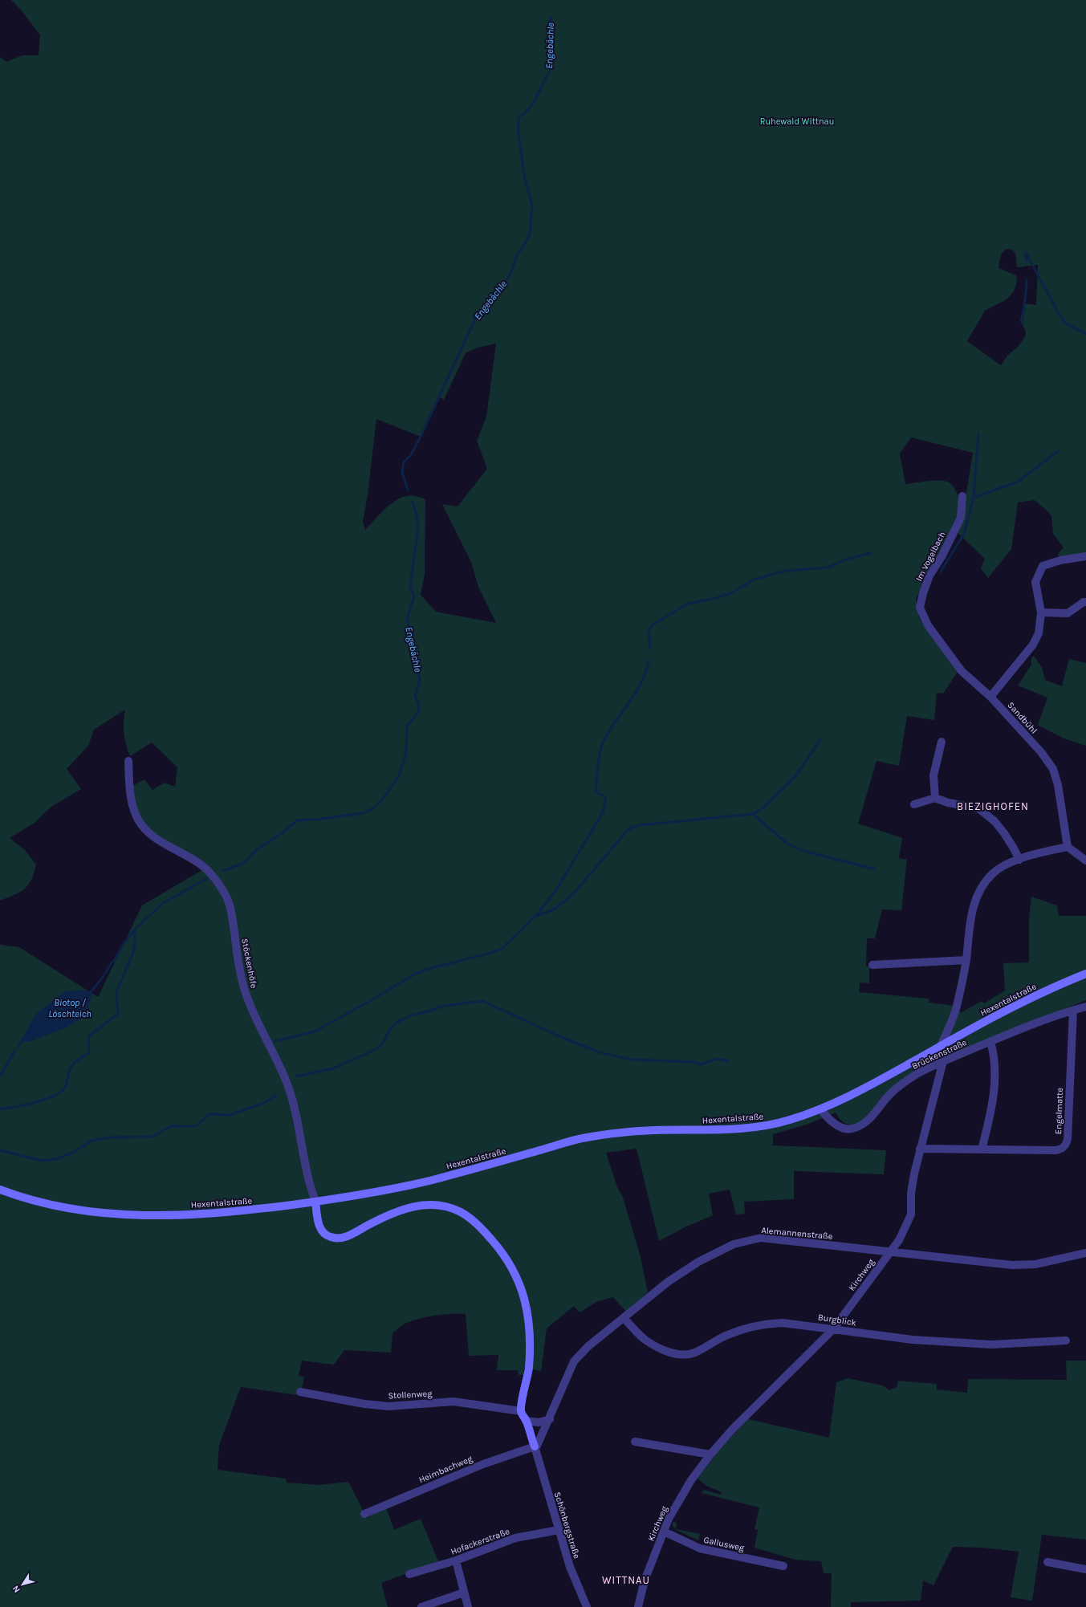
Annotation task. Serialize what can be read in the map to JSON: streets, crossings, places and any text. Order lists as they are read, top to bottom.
{
  "streets": {
    "main road": ["Hexentalstraße"],
    "street": [
      "Im Vogelbach",
      "Sandbühl",
      "Stöckenhöfe",
      "Brückenstraße",
      "Engelmatte",
      "Alemannenstraße",
      "Kirchweg",
      "Burgblick",
      "Stollenweg",
      "Heimbachweg",
      "Schönbergstraße",
      "Hofackerstraße",
      "Gallusweg"
    ]
  },
  "crossings": [
    ["Im Vogelbach", "Sandbühl"],
    ["Stöckenhöfe", "Hexentalstraße"],
    ["Hexentalstraße", "Brückenstraße"],
    ["Brückenstraße", "Engelmatte"],
    ["Brückenstraße", "Kirchweg"],
    ["Engelmatte", "Kirchweg"],
    ["Alemannenstraße", "Kirchweg"],
    ["Alemannenstraße", "Burgblick"],
    ["Alemannenstraße", "Heimbachweg"],
    ["Alemannenstraße", "Schönbergstraße"],
    ["Kirchweg", "Burgblick"],
    ["Kirchweg", "Gallusweg"],
    ["Heimbachweg", "Schönbergstraße"],
    ["Schönbergstraße", "Hofackerstraße"]
  ],
  "districts": ["BIEZIGHOFEN", "WITTNAU"],
  "water": ["Engebächle", "Biotop / Löschteich"],
  "parks": ["Ruhewald Wittnau"],
  "north": "bottom left"
}
